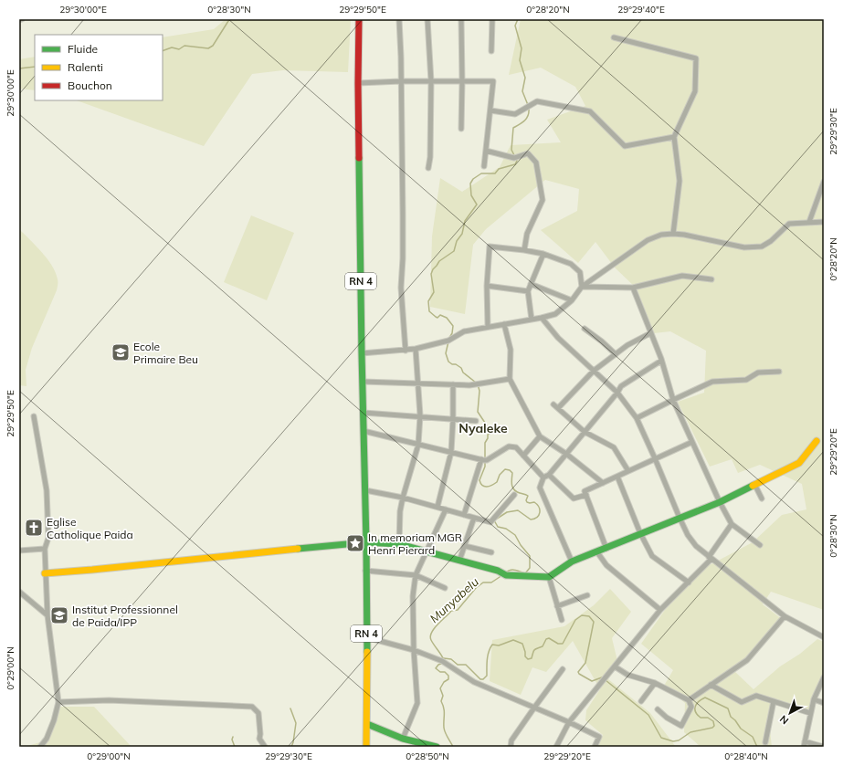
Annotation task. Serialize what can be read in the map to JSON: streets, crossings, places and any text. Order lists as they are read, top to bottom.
{
  "streets": {
    "main road": ["RN 4"]
  },
  "districts": ["Nyaleke"],
  "water": ["Munyabelu"],
  "places": {
    "school or university": ["Ecole Primaire Beu", "Institut Professionnel de Paida/IPP"],
    "church": ["Eglise Catholique Paida"],
    "place": ["In memoriam MGR Henri Pierard"]
  },
  "legend": ["Fluide", "Ralenti", "Bouchon"],
  "north": "bottom left",
  "coordinates": [
    "29°30'00\"E",
    "0°28'30\"N",
    "29°29'50\"E",
    "0°28'20\"N",
    "29°29'40\"E",
    "29°29'30\"E",
    "29°29'20\"E",
    "0°29'00\"N",
    "0°28'50\"N",
    "0°28'40\"N"
  ]
}
